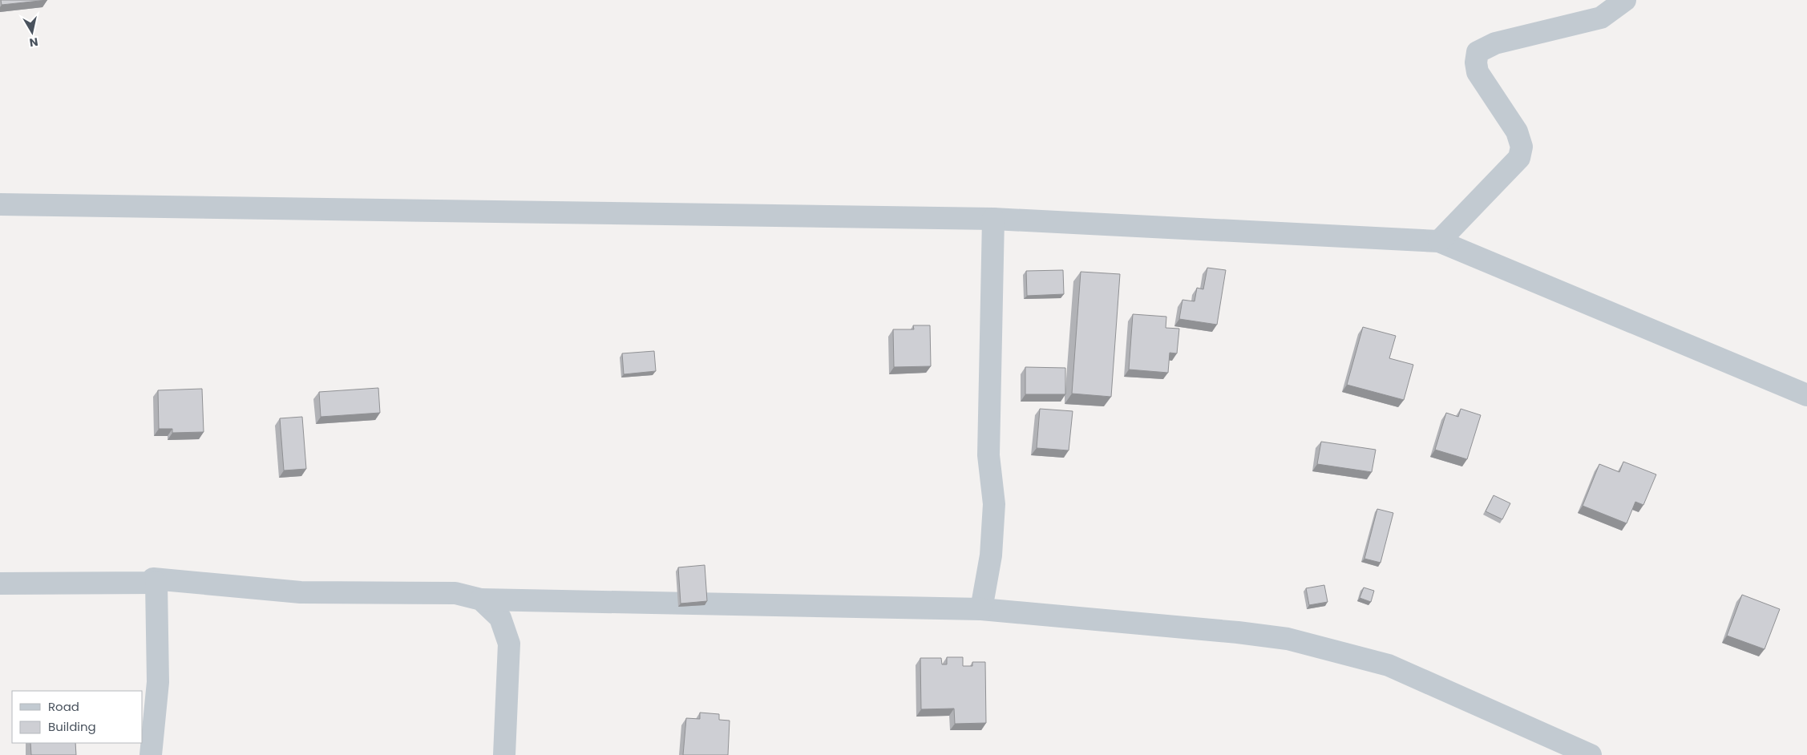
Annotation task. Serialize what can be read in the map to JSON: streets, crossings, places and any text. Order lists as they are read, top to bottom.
{
  "legend": ["Road", "Building"],
  "north": "bottom"
}
